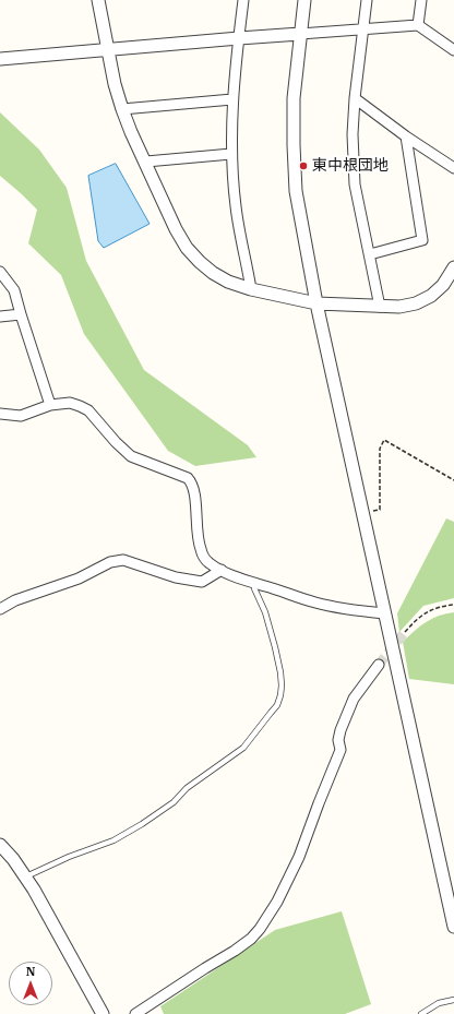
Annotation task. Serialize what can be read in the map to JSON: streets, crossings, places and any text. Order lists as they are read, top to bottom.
{
  "places": ["東中根団地"],
  "north": "top"
}
